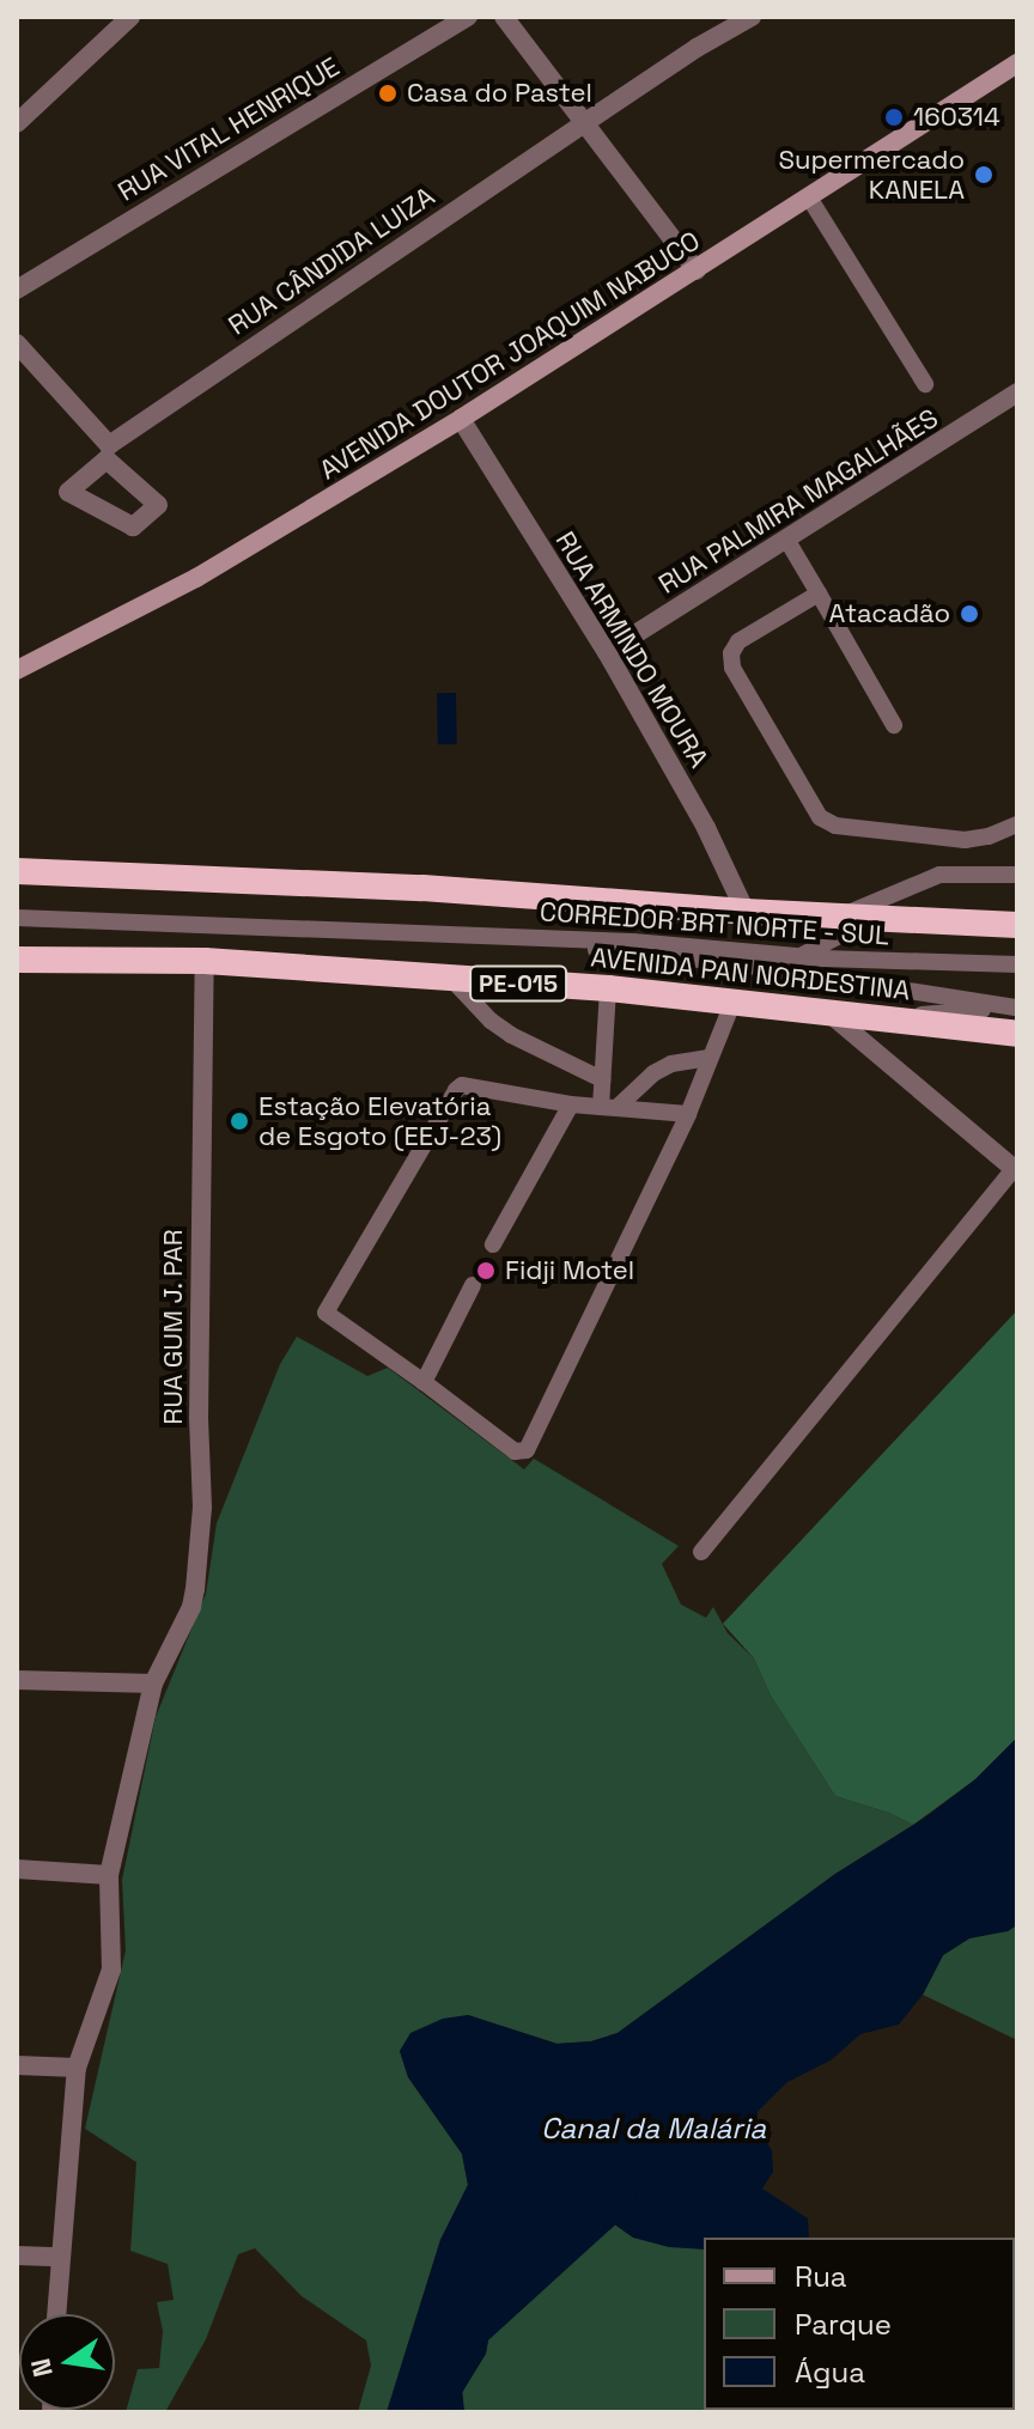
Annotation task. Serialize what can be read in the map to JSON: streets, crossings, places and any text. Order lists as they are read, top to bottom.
{
  "streets": {
    "highway": ["AVENIDA PAN NORDESTINA", "PE-015"],
    "main road": ["AVENIDA DOUTOR JOAQUIM NABUCO"],
    "street": [
      "RUA VITAL HENRIQUE",
      "RUA CÂNDIDA LUIZA",
      "RUA PALMIRA MAGALHÃES",
      "RUA ARMINDO MOURA",
      "RUA GUM J. PAR"
    ],
    "lane": ["CORREDOR BRT NORTE - SUL"]
  },
  "crossings": [
    ["AVENIDA DOUTOR JOAQUIM NABUCO", "RUA ARMINDO MOURA"],
    ["RUA PALMIRA MAGALHÃES", "RUA ARMINDO MOURA"],
    ["AVENIDA PAN NORDESTINA", "RUA GUM J. PAR"]
  ],
  "water": ["Canal da Malária"],
  "places": [
    "Casa do Pastel",
    "160314",
    "Supermercado KANELA",
    "Atacadão",
    "Estação Elevatória de Esgoto (EEJ-23)",
    "Fidji Motel"
  ],
  "legend": ["Rua", "Parque", "Água"],
  "north": "left"
}
